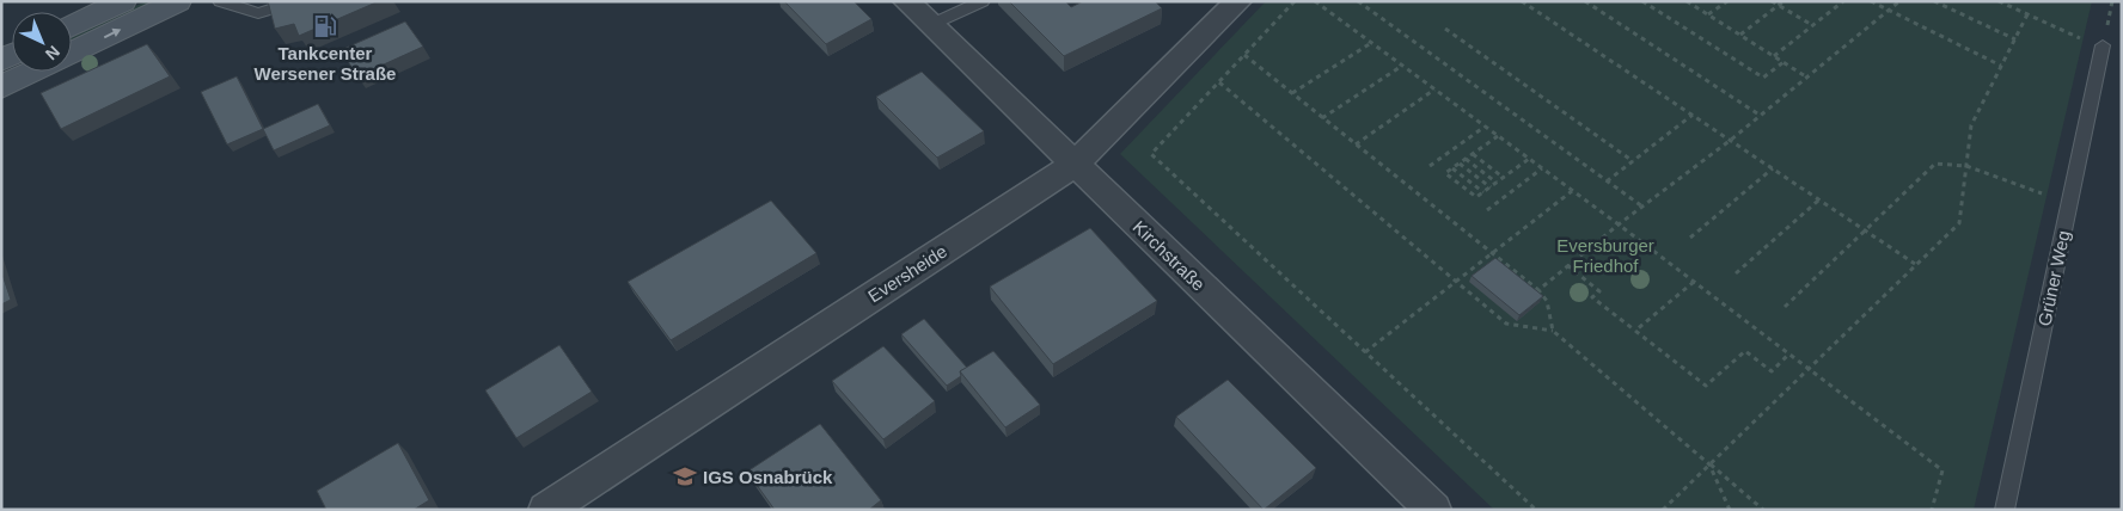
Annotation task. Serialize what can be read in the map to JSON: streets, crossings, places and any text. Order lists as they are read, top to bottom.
{
  "streets": {
    "street": ["Kirchstraße", "Eversheide"],
    "lane": ["Grüner Weg"]
  },
  "crossings": [
    ["Kirchstraße", "Eversheide"]
  ],
  "parks": ["Eversburger Friedhof"],
  "places": {
    "fuel station": ["Tankcenter Wersener Straße"],
    "school or university": ["IGS Osnabrück"]
  },
  "north": "bottom right"
}
